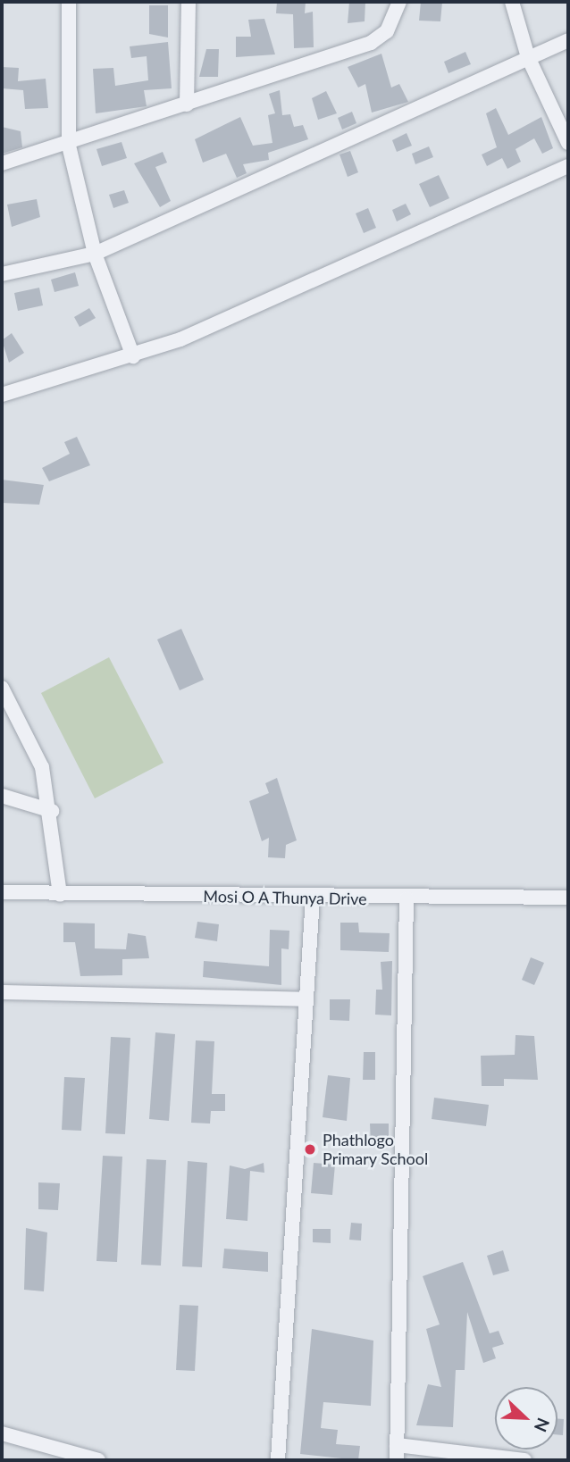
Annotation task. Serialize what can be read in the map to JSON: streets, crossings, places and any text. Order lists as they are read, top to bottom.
{
  "streets": {
    "street": ["Mosi O A Thunya Drive"]
  },
  "places": ["Phathlogo Primary School"],
  "north": "bottom right"
}
